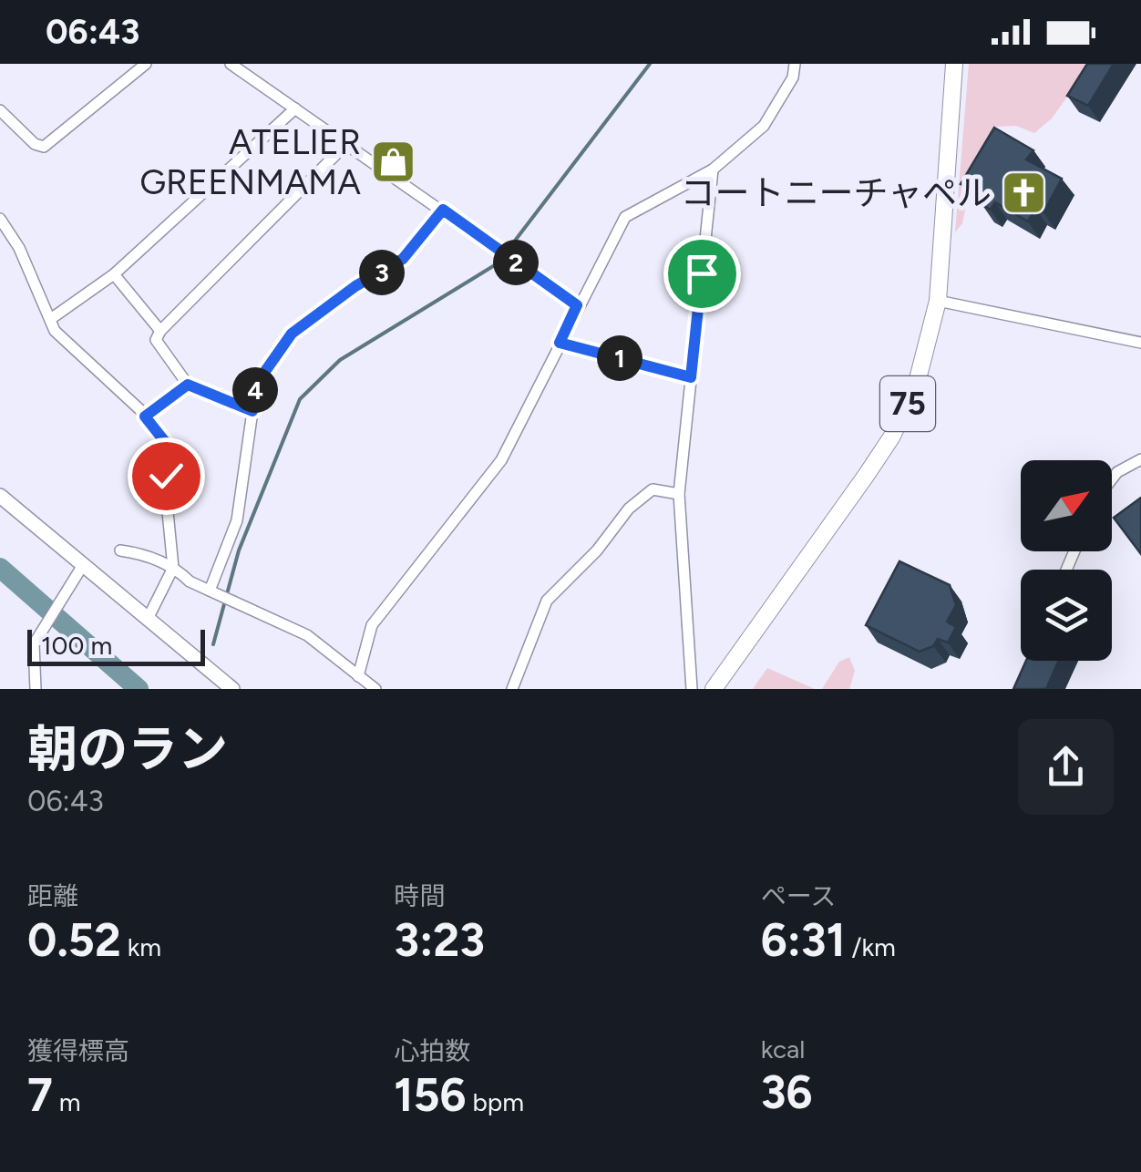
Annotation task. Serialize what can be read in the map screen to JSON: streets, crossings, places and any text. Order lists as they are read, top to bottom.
{
  "streets": {
    "main road": ["75"]
  },
  "places": {
    "shop": ["ATELIER GREENMAMA"],
    "church": ["コートニーチャペル"]
  },
  "scale_bar": "100 m",
  "north": "top right",
  "page": {
    "status": "06:43",
    "pins": [
      "2",
      "3",
      "1",
      "4"
    ],
    "scale": "100 m",
    "heading": ["朝のラン", "06:43"],
    "stats": [
      ["距離", "0.52 km"],
      ["時間", "3:23"],
      ["ペース", "6:31 /km"],
      ["獲得標高", "7 m"],
      ["心拍数", "156 bpm"],
      ["kcal", "36"]
    ]
  }
}
